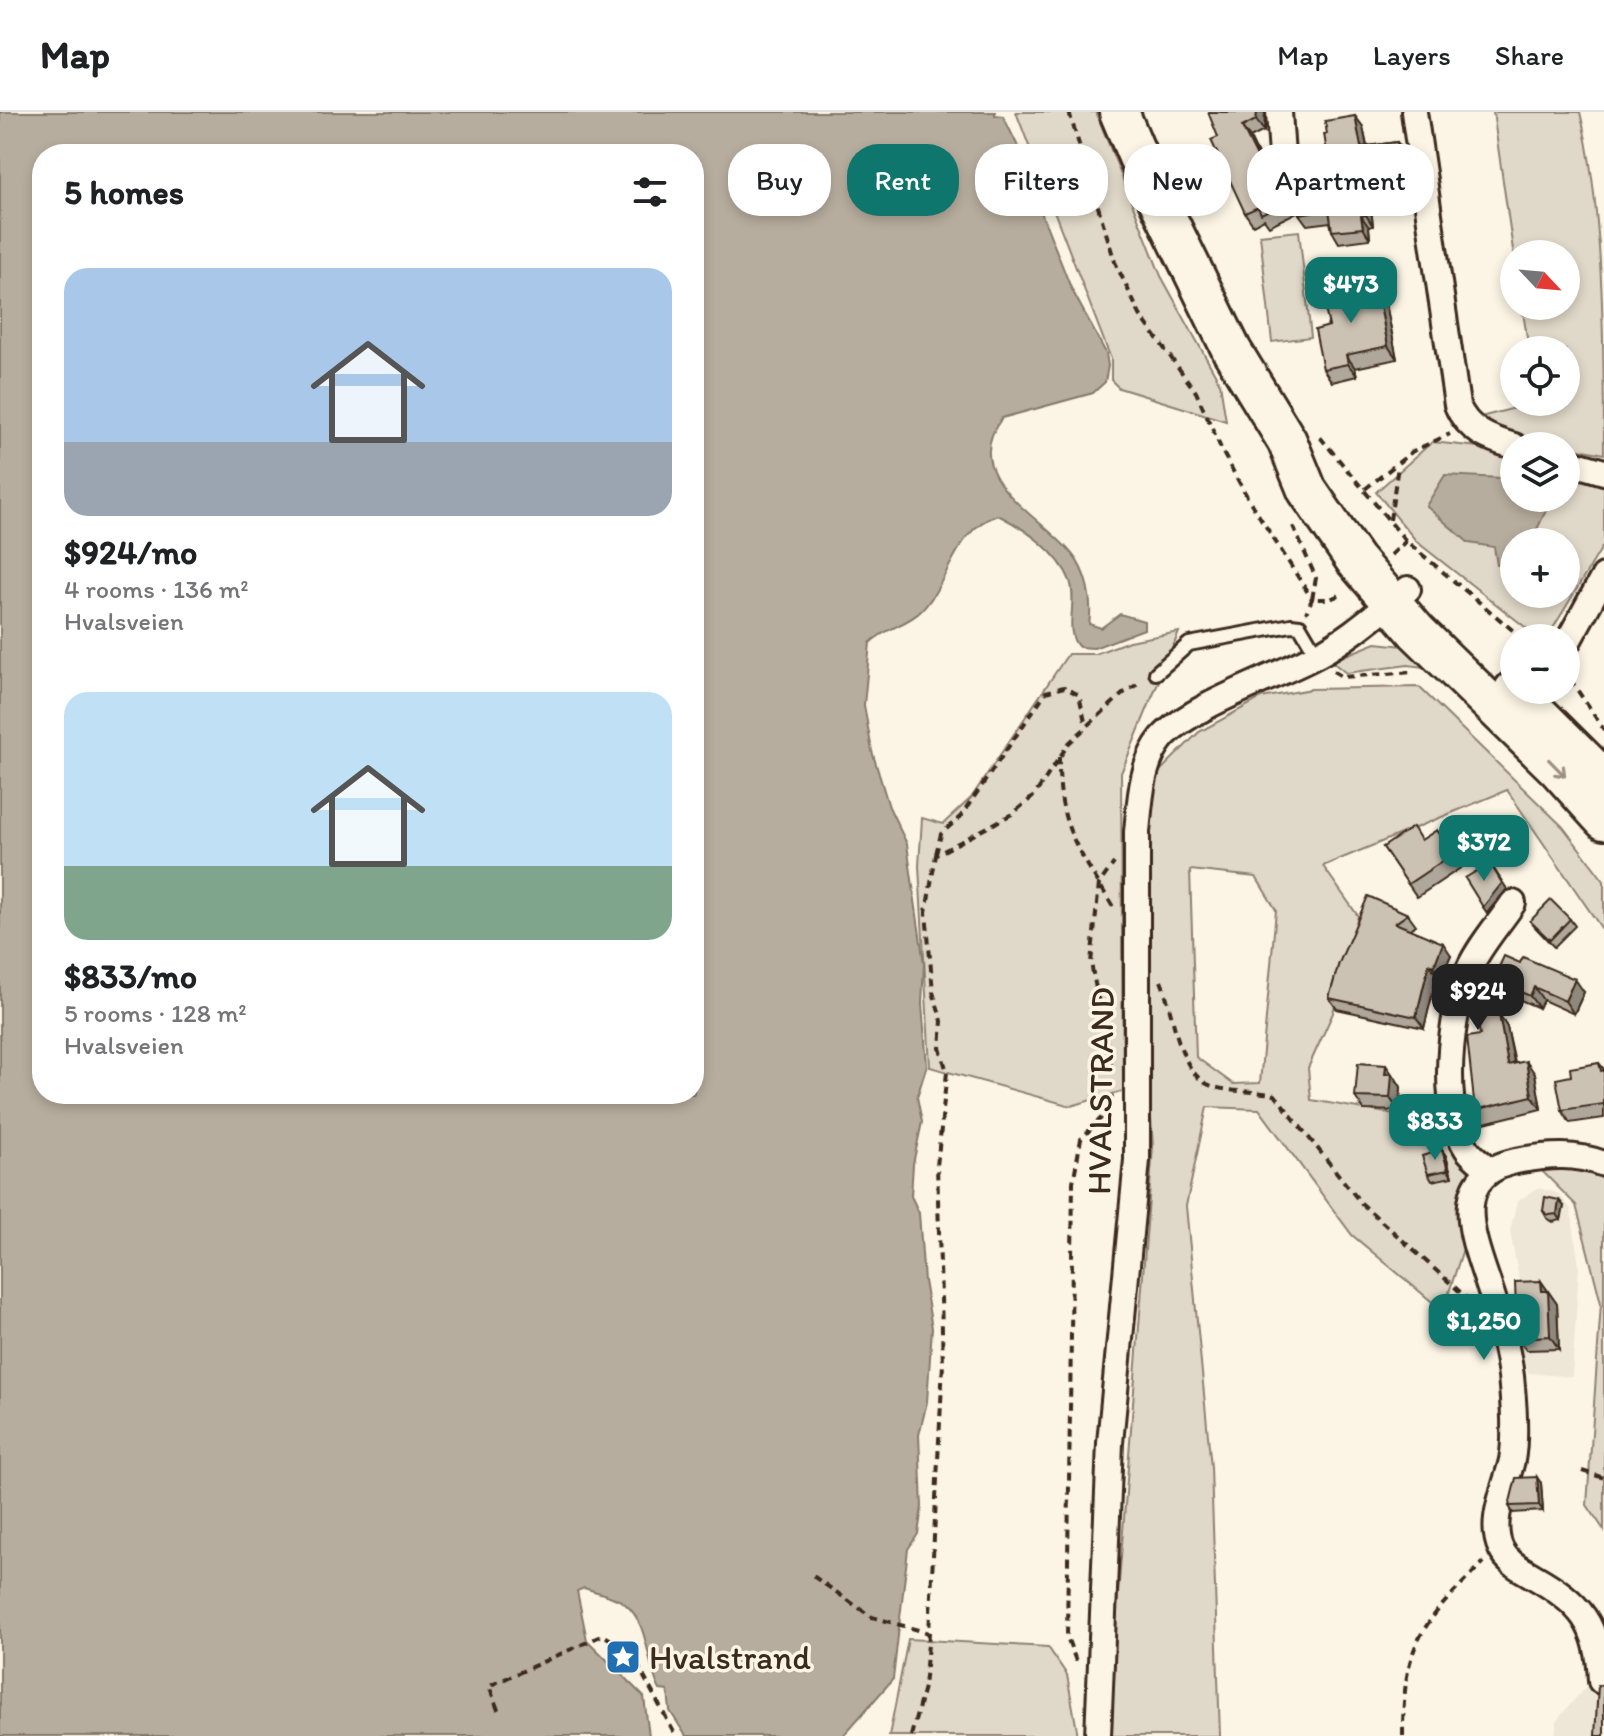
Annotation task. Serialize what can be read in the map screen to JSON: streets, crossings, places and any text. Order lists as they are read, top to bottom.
{
  "streets": {
    "street": ["HVALSTRAND"]
  },
  "places": {
    "place": ["Hvalstrand"]
  },
  "north": "bottom right",
  "page": {
    "header": "Map",
    "nav": ["Map", "Layers", "Share"],
    "chip": [
      "Buy",
      "Rent",
      "Filters",
      "New",
      "Apartment"
    ],
    "heading": "5 homes",
    "map_buttons": ["+", "−"],
    "list": [
      {
        "name": "$924/mo",
        "note": "4 rooms · 136 m² · Hvalsveien"
      },
      {
        "name": "$833/mo",
        "note": "5 rooms · 128 m² · Hvalsveien"
      }
    ],
    "price": [
      "$473",
      "$372",
      "$924",
      "$833",
      "$1,250"
    ]
  }
}
